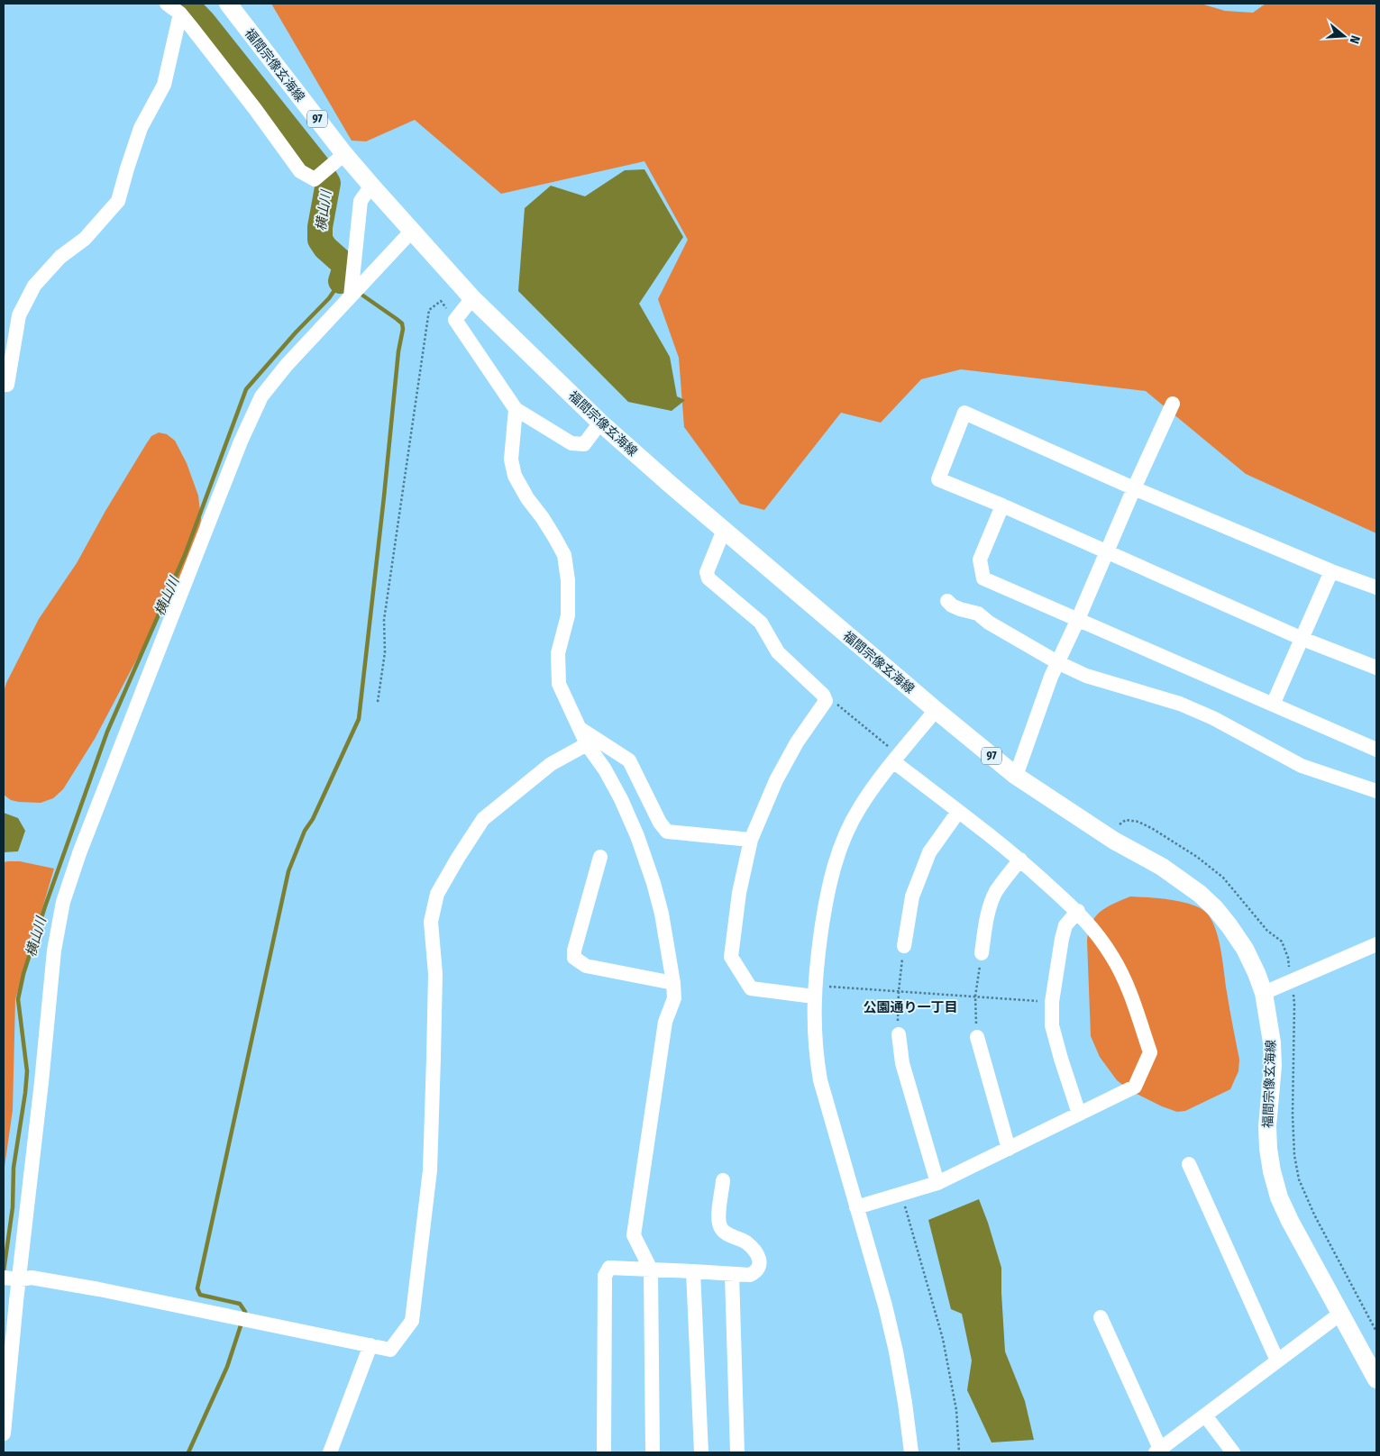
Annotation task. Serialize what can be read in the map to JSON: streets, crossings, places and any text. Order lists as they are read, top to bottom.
{
  "streets": {
    "main road": ["福間宗像玄海線", "97"]
  },
  "districts": ["公園通り一丁目"],
  "water": ["横山川"],
  "north": "right"
}
